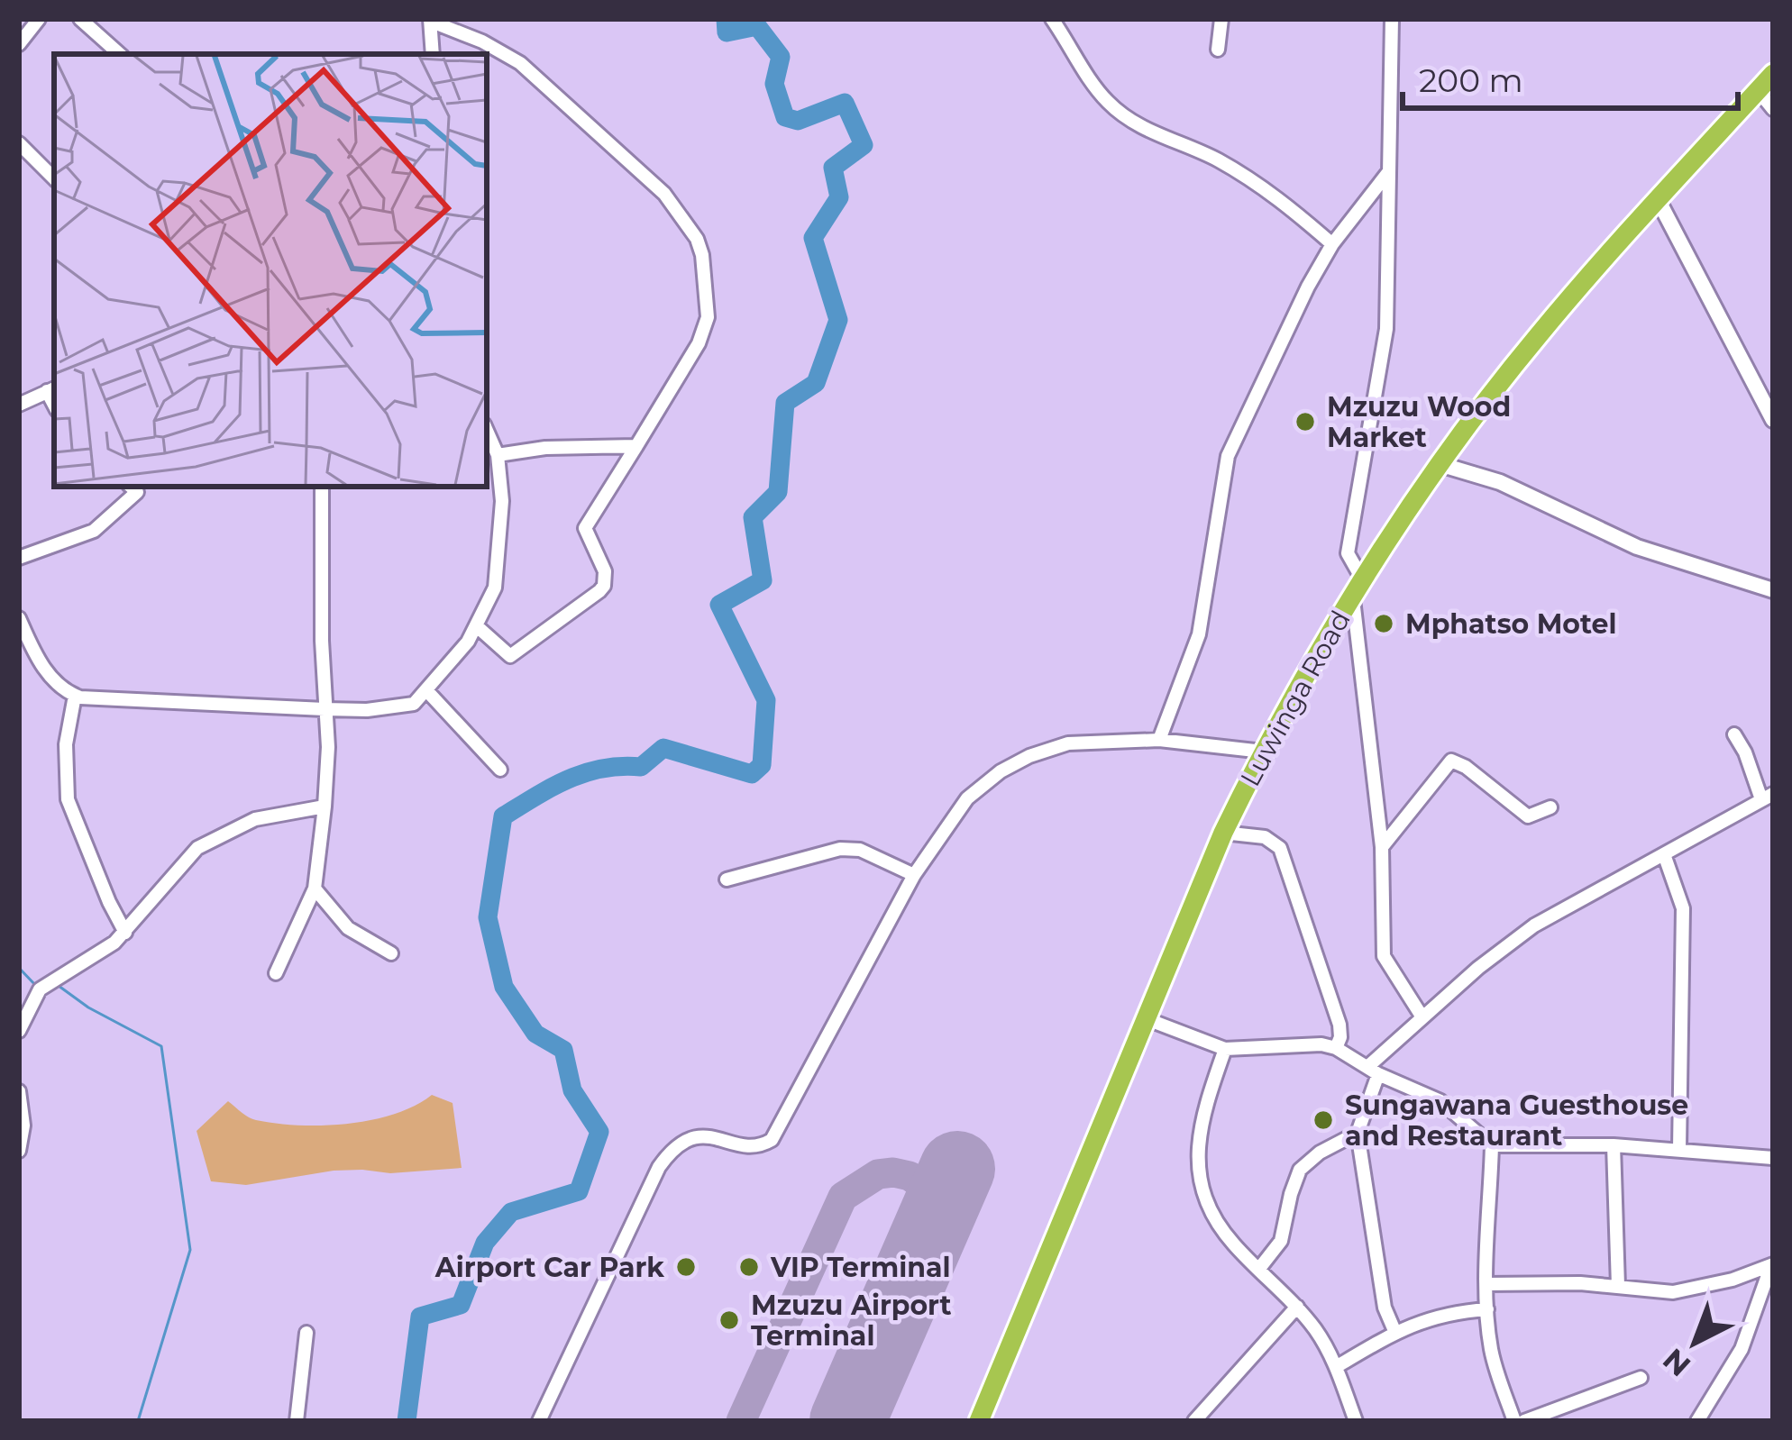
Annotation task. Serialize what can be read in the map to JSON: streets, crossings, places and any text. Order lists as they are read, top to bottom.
{
  "streets": {
    "highway": ["Luwinga Road"]
  },
  "places": [
    "Mzuzu Wood Market",
    "Mphatso Motel",
    "Sungawana Guesthouse and Restaurant",
    "Airport Car Park",
    "VIP Terminal",
    "Mzuzu Airport Terminal"
  ],
  "scale_bar": "200 m",
  "north": "bottom left"
}
